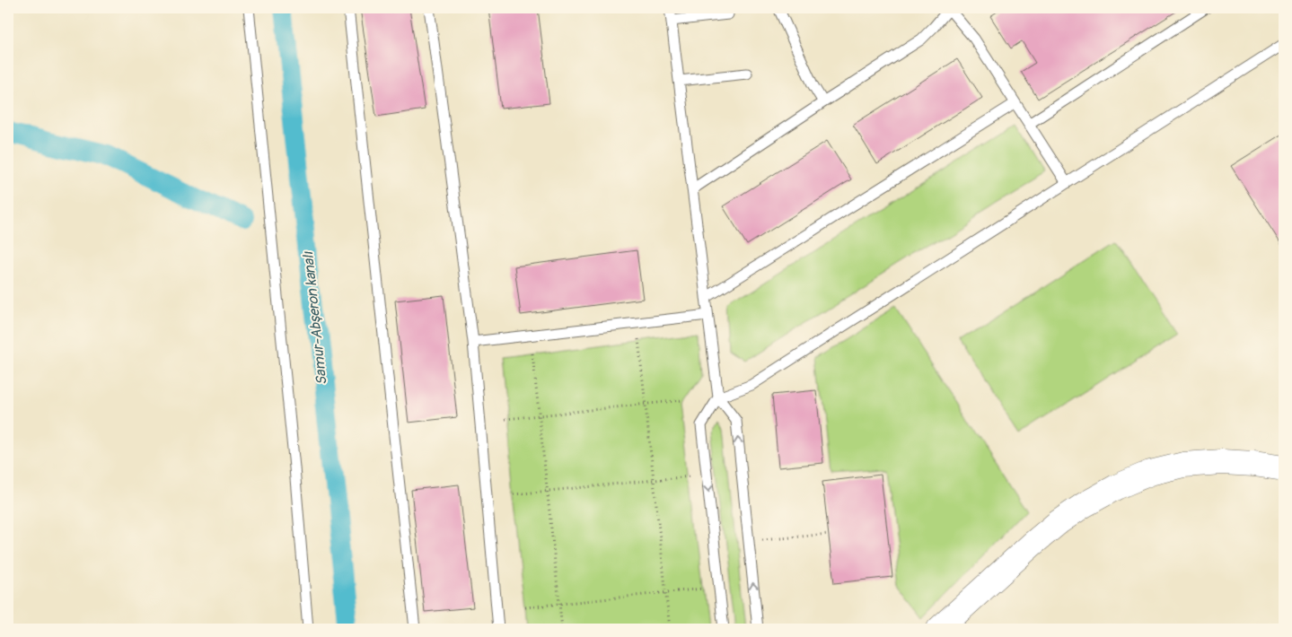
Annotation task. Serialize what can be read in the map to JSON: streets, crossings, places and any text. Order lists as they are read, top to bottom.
{
  "water": ["Samur-Abşeron kanalı"]
}
